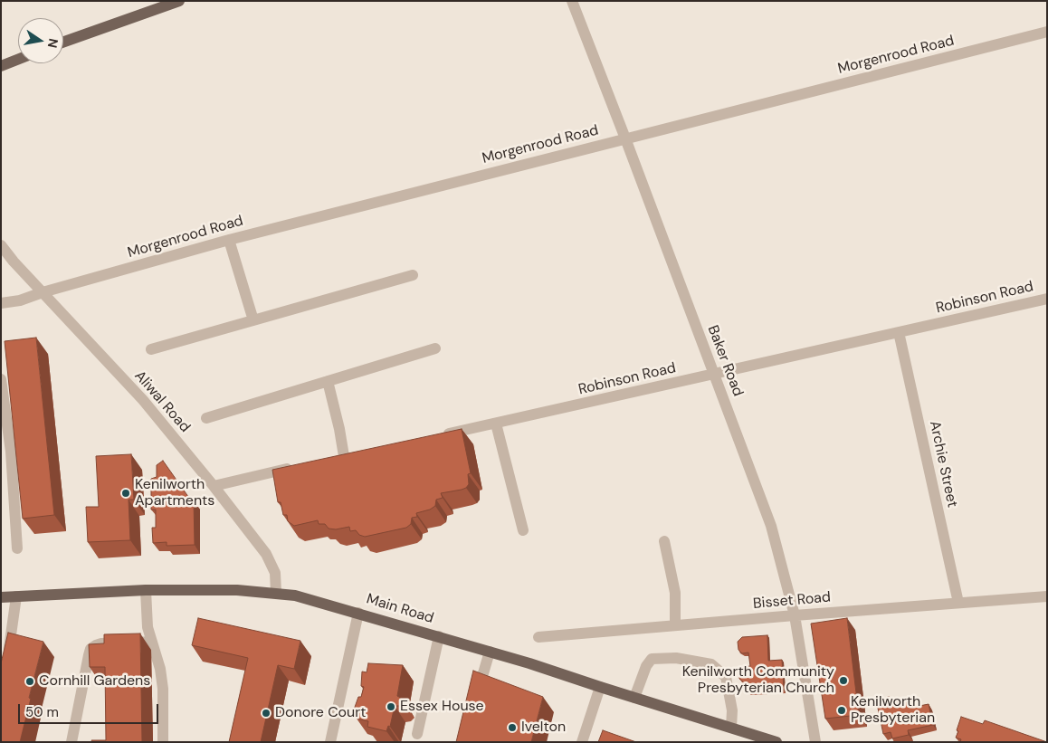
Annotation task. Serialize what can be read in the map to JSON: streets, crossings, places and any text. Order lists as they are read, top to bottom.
{
  "streets": {
    "main road": ["Main Road"],
    "street": [
      "Morgenrood Road",
      "Robinson Road",
      "Baker Road",
      "Aliwal Road",
      "Archie Street",
      "Bisset Road"
    ]
  },
  "crossings": [
    ["Morgenrood Road", "Baker Road"],
    ["Morgenrood Road", "Aliwal Road"],
    ["Robinson Road", "Baker Road"],
    ["Robinson Road", "Archie Street"],
    ["Baker Road", "Bisset Road"],
    ["Aliwal Road", "Main Road"],
    ["Archie Street", "Bisset Road"]
  ],
  "places": [
    "Kenilworth Apartments",
    "Kenilworth Community Presbyterian Church",
    "Cornhill Gardens",
    "Essex House",
    "Kenilworth Presbyterian",
    "Donore Court",
    "Ivelton"
  ],
  "scale_bar": "50 m",
  "north": "right"
}
